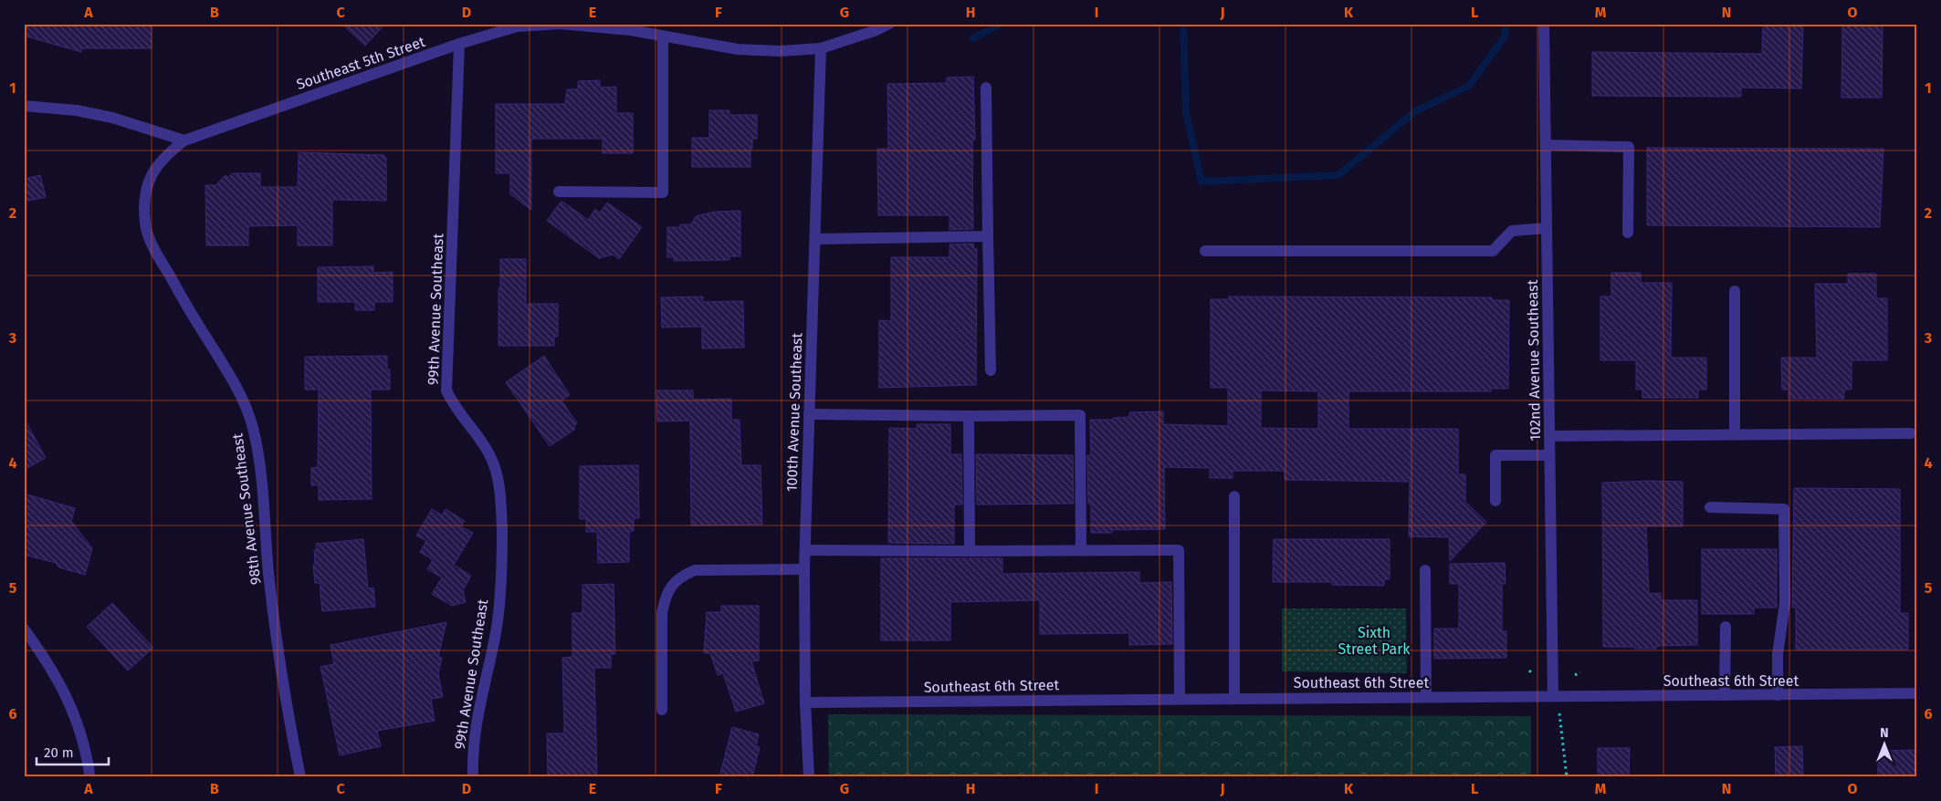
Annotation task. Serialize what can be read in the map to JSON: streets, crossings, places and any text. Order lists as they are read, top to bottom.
{
  "streets": {
    "street": [
      "Southeast 5th Street",
      "99th Avenue Southeast",
      "102nd Avenue Southeast",
      "100th Avenue Southeast",
      "98th Avenue Southeast",
      "Southeast 6th Street"
    ]
  },
  "crossings": [
    ["Southeast 5th Street", "99th Avenue Southeast"],
    ["Southeast 5th Street", "100th Avenue Southeast"],
    ["Southeast 5th Street", "98th Avenue Southeast"],
    ["102nd Avenue Southeast", "Southeast 6th Street"],
    ["100th Avenue Southeast", "Southeast 6th Street"]
  ],
  "parks": ["Sixth Street Park"],
  "scale_bar": "20 m",
  "north": "top",
  "grid": {
    "columns": [
      "A",
      "B",
      "C",
      "D",
      "E",
      "F",
      "G",
      "H",
      "I",
      "J",
      "K",
      "L",
      "M",
      "N",
      "O"
    ],
    "rows": [
      "1",
      "2",
      "3",
      "4",
      "5",
      "6"
    ]
  }
}
